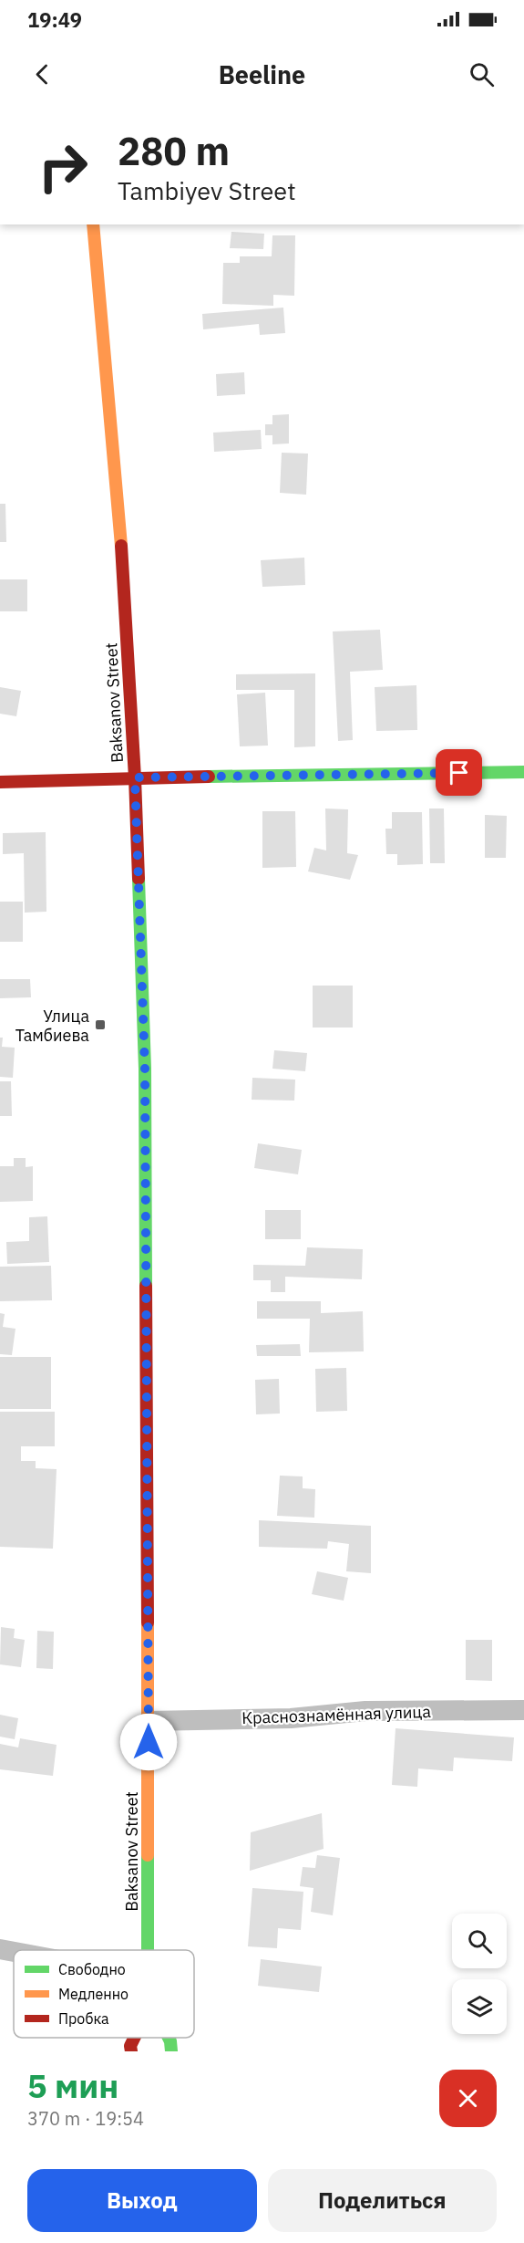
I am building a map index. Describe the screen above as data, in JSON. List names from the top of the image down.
{
  "streets": {
    "main road": ["Baksanov Street"],
    "street": ["Краснознамённая улица"]
  },
  "crossings": [
    ["Baksanov Street", "Краснознамённая улица"]
  ],
  "places": {
    "transit": ["Улица Тамбиева"]
  },
  "legend": ["Свободно", "Медленно", "Пробка"],
  "page": {
    "status": "19:49",
    "header": "Beeline",
    "turn": ["280 m", "Tambiyev Street"],
    "heading": ["5 мин", "370 m · 19:54"],
    "buttons": ["Выход", "Поделиться"]
  }
}
